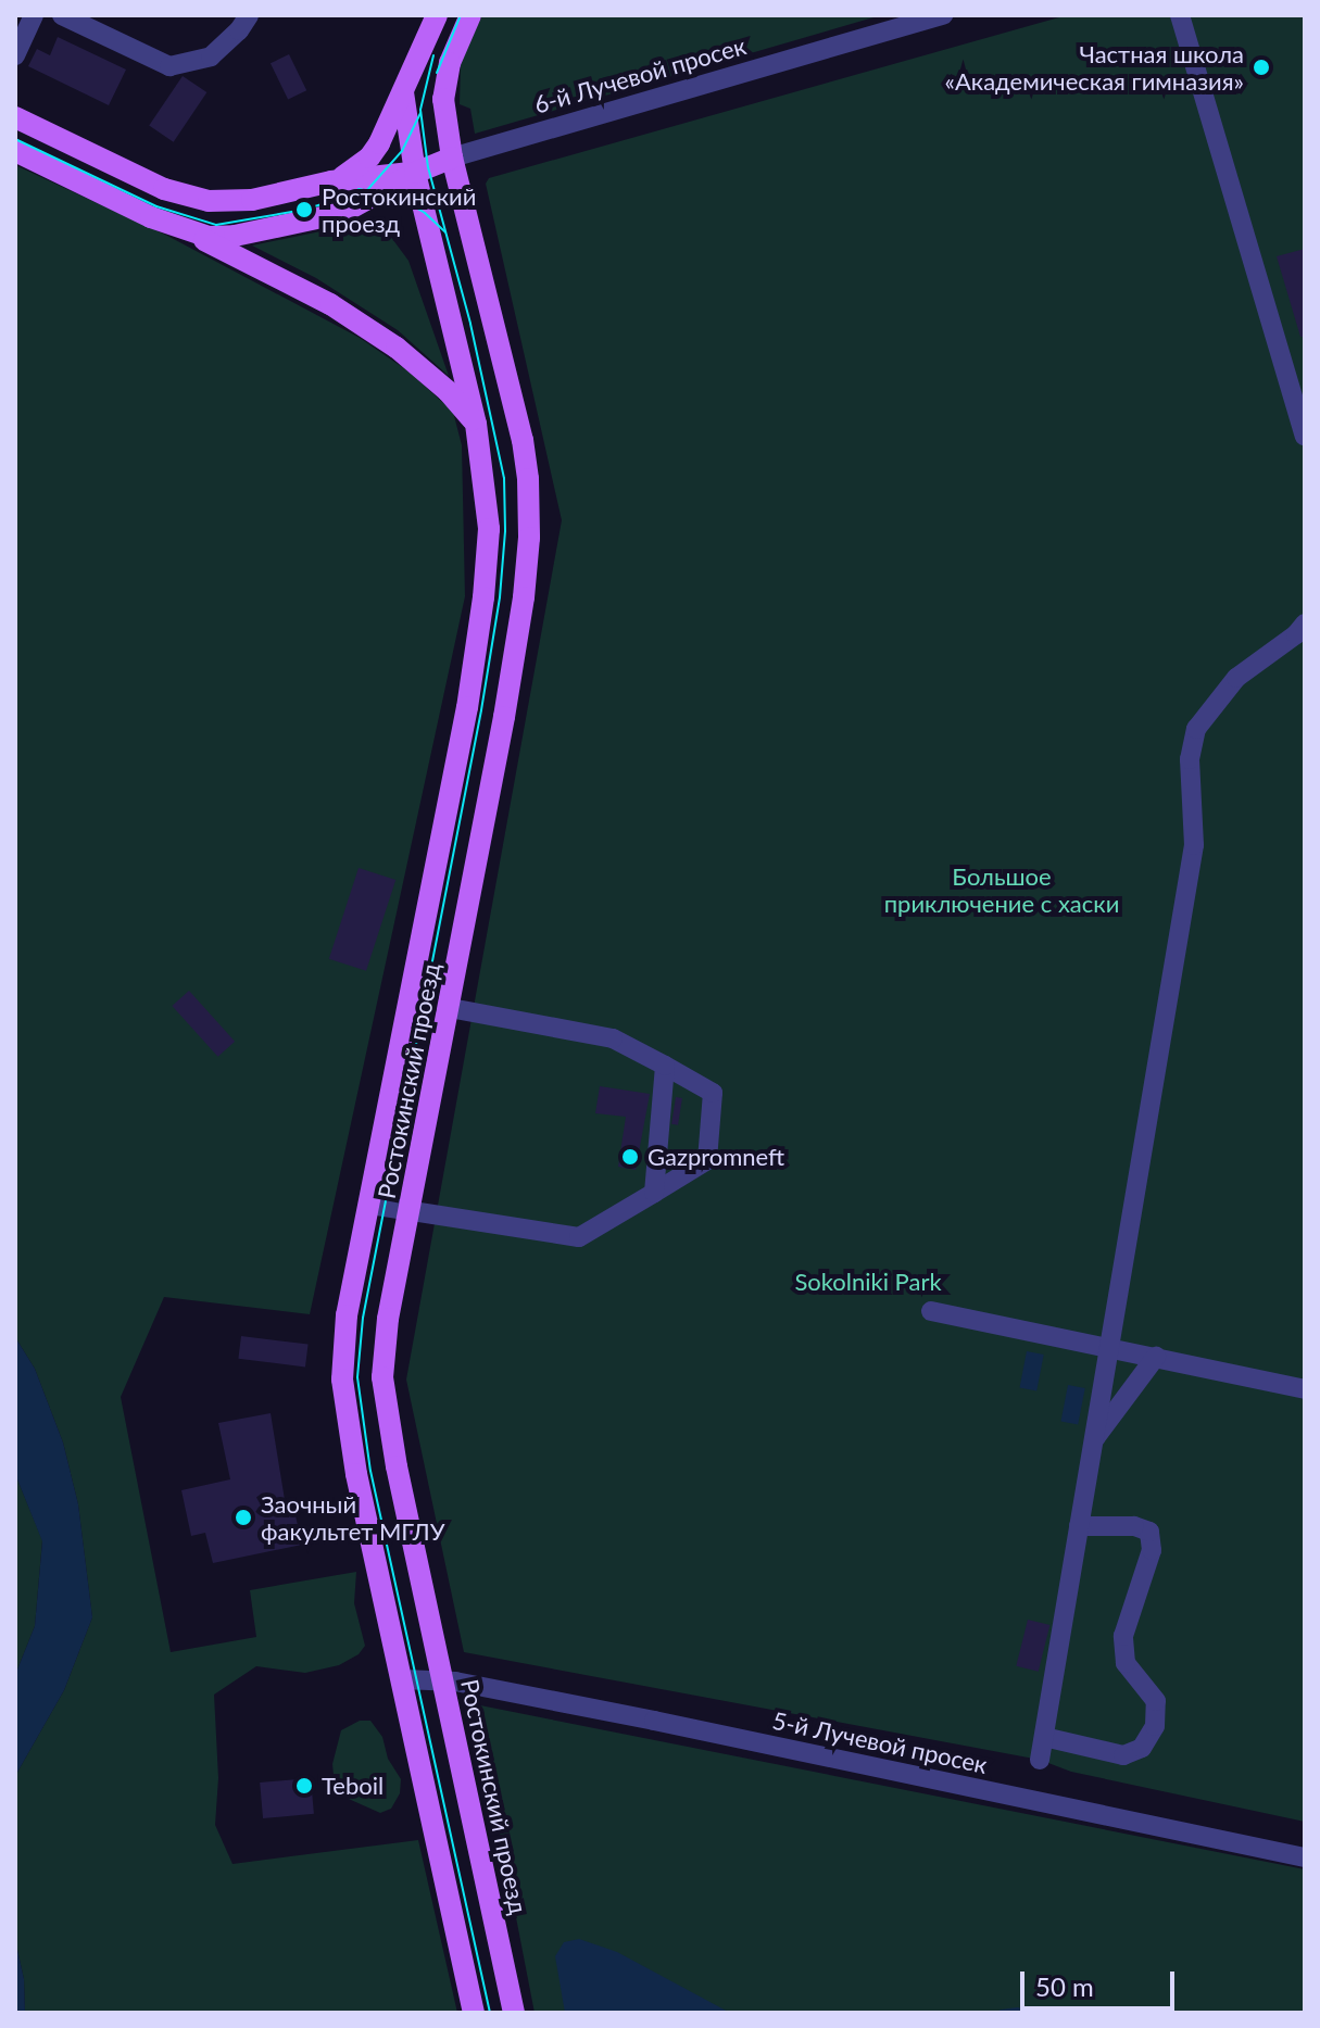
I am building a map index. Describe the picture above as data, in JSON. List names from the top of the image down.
{
  "streets": {
    "main road": ["Ростокинский проезд"],
    "street": ["6-й Лучевой просек", "5-й Лучевой просек"]
  },
  "crossings": [
    ["6-й Лучевой просек", "Ростокинский проезд"],
    ["Ростокинский проезд", "5-й Лучевой просек"]
  ],
  "parks": ["Большое приключение с хаски", "Sokolniki Park"],
  "places": [
    "Частная школа «Академическая гимназия»",
    "Ростокинский проезд",
    "Gazpromneft",
    "Заочный факультет МГЛУ",
    "Teboil"
  ],
  "scale_bar": "50 m"
}
